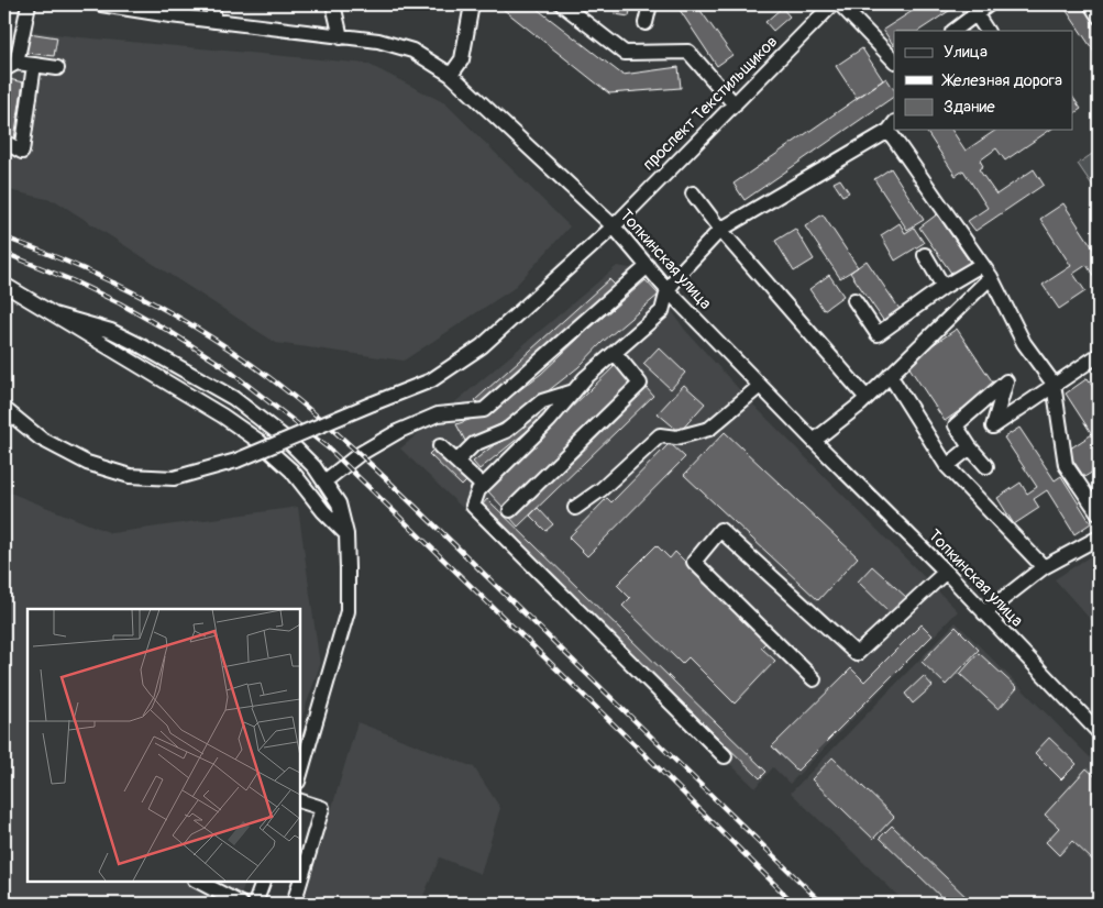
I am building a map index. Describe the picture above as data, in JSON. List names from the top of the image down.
{
  "streets": {
    "street": ["проспект Текстильщиков", "Топкинская улица"]
  },
  "crossings": [
    ["проспект Текстильщиков", "Топкинская улица"]
  ],
  "legend": ["Улица", "Железная дорога", "Здание"]
}
